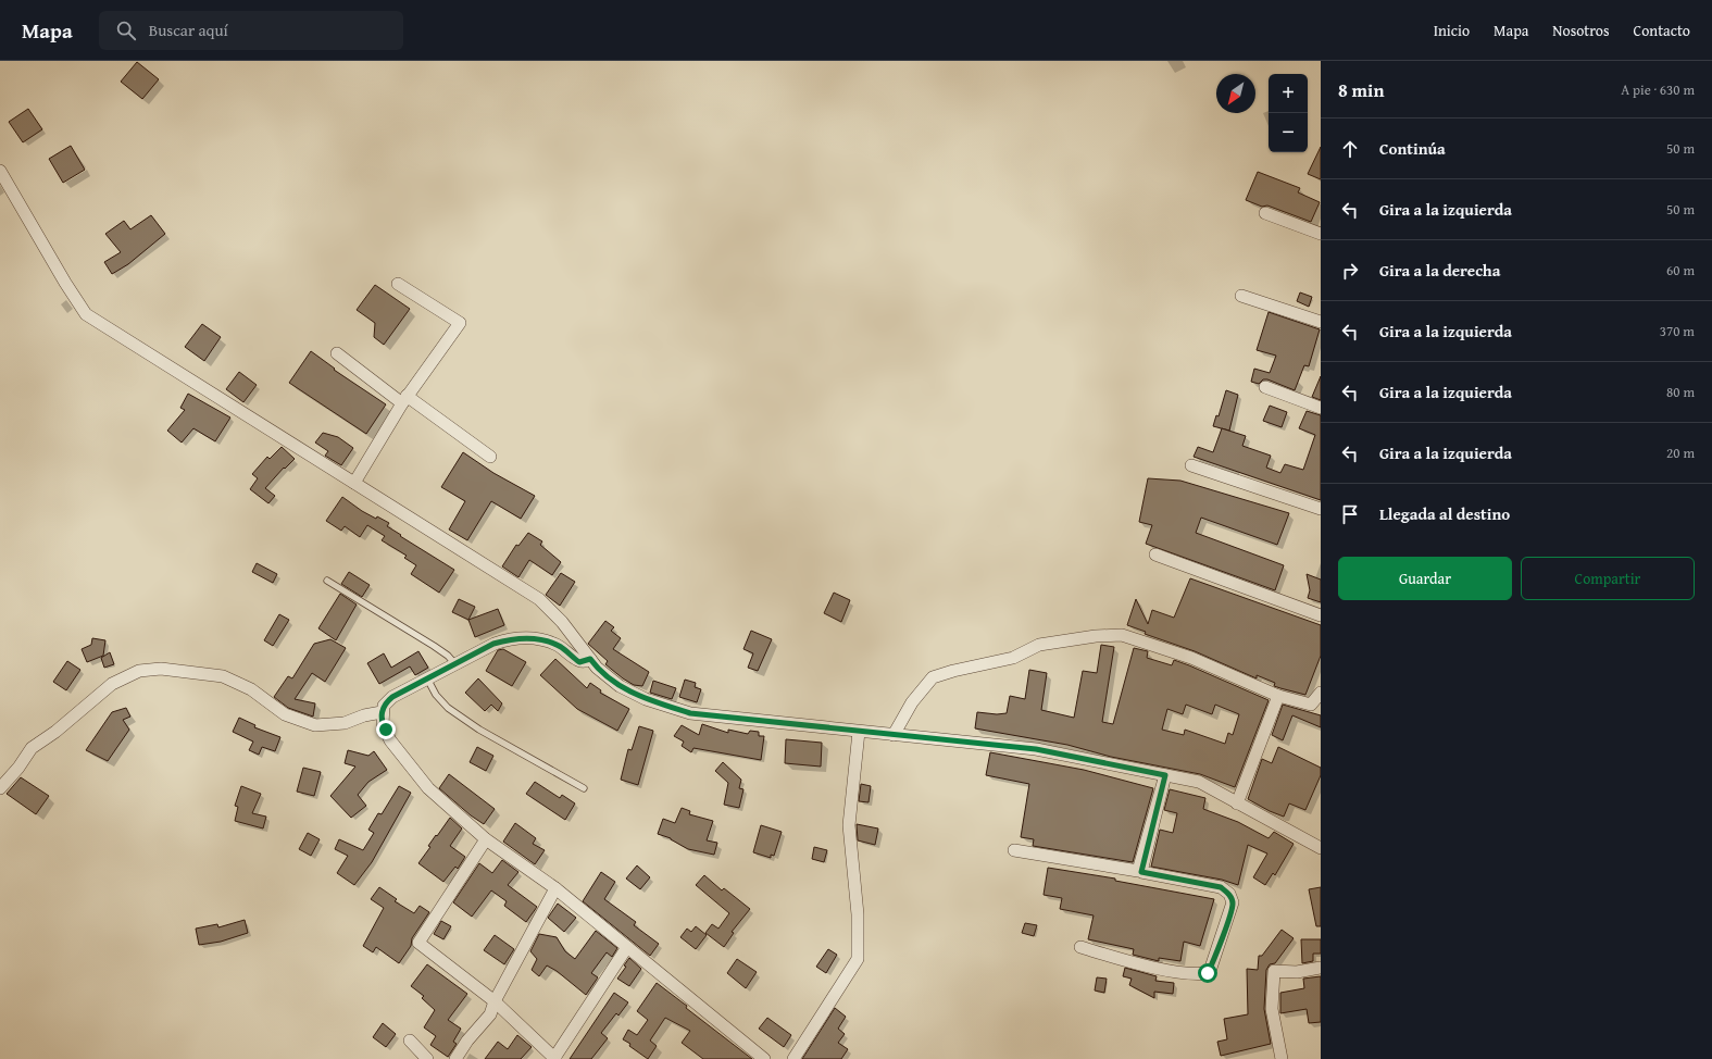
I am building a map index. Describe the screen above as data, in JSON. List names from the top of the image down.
{
  "north": "bottom left",
  "page": {
    "header": "Mapa",
    "search": "Buscar aquí",
    "nav": [
      "Inicio",
      "Mapa",
      "Nosotros",
      "Contacto"
    ],
    "heading": ["8 min", "A pie · 630 m"],
    "map_buttons": ["+", "−"],
    "list": [
      ["Continúa", "50 m"],
      ["Gira a la izquierda", "50 m"],
      ["Gira a la derecha", "60 m"],
      ["Gira a la izquierda", "370 m"],
      ["Gira a la izquierda", "80 m"],
      ["Gira a la izquierda", "20 m"],
      "Llegada al destino"
    ],
    "buttons": ["Guardar", "Compartir"]
  }
}
